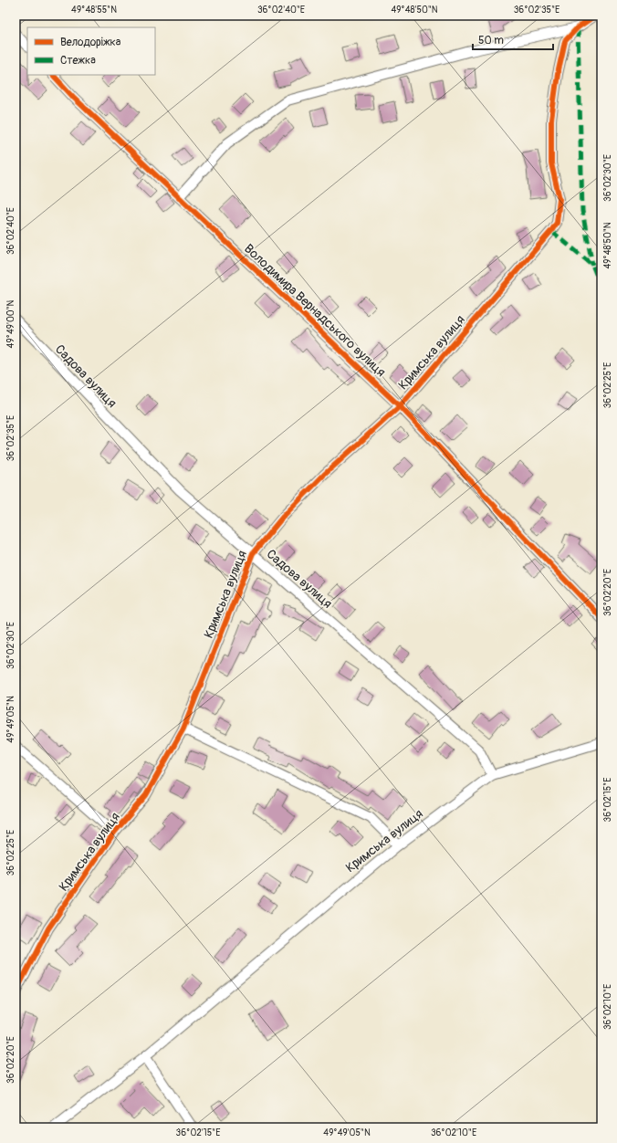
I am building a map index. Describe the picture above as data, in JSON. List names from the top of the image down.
{
  "streets": {
    "street": ["Володимира Вернадського вулиця", "Кримська вулиця", "Садова вулиця"]
  },
  "crossings": [
    ["Володимира Вернадського вулиця", "Кримська вулиця"],
    ["Кримська вулиця", "Садова вулиця"]
  ],
  "legend": ["Велодоріжка", "Стежка"],
  "scale_bar": "50 m",
  "coordinates": [
    "49°48'55\"N",
    "36°02'40\"E",
    "49°48'50\"N",
    "36°02'35\"E",
    "36°02'30\"E",
    "49°49'00\"N",
    "36°02'25\"E",
    "36°02'20\"E",
    "49°49'05\"N",
    "36°02'15\"E",
    "36°02'10\"E"
  ]
}
